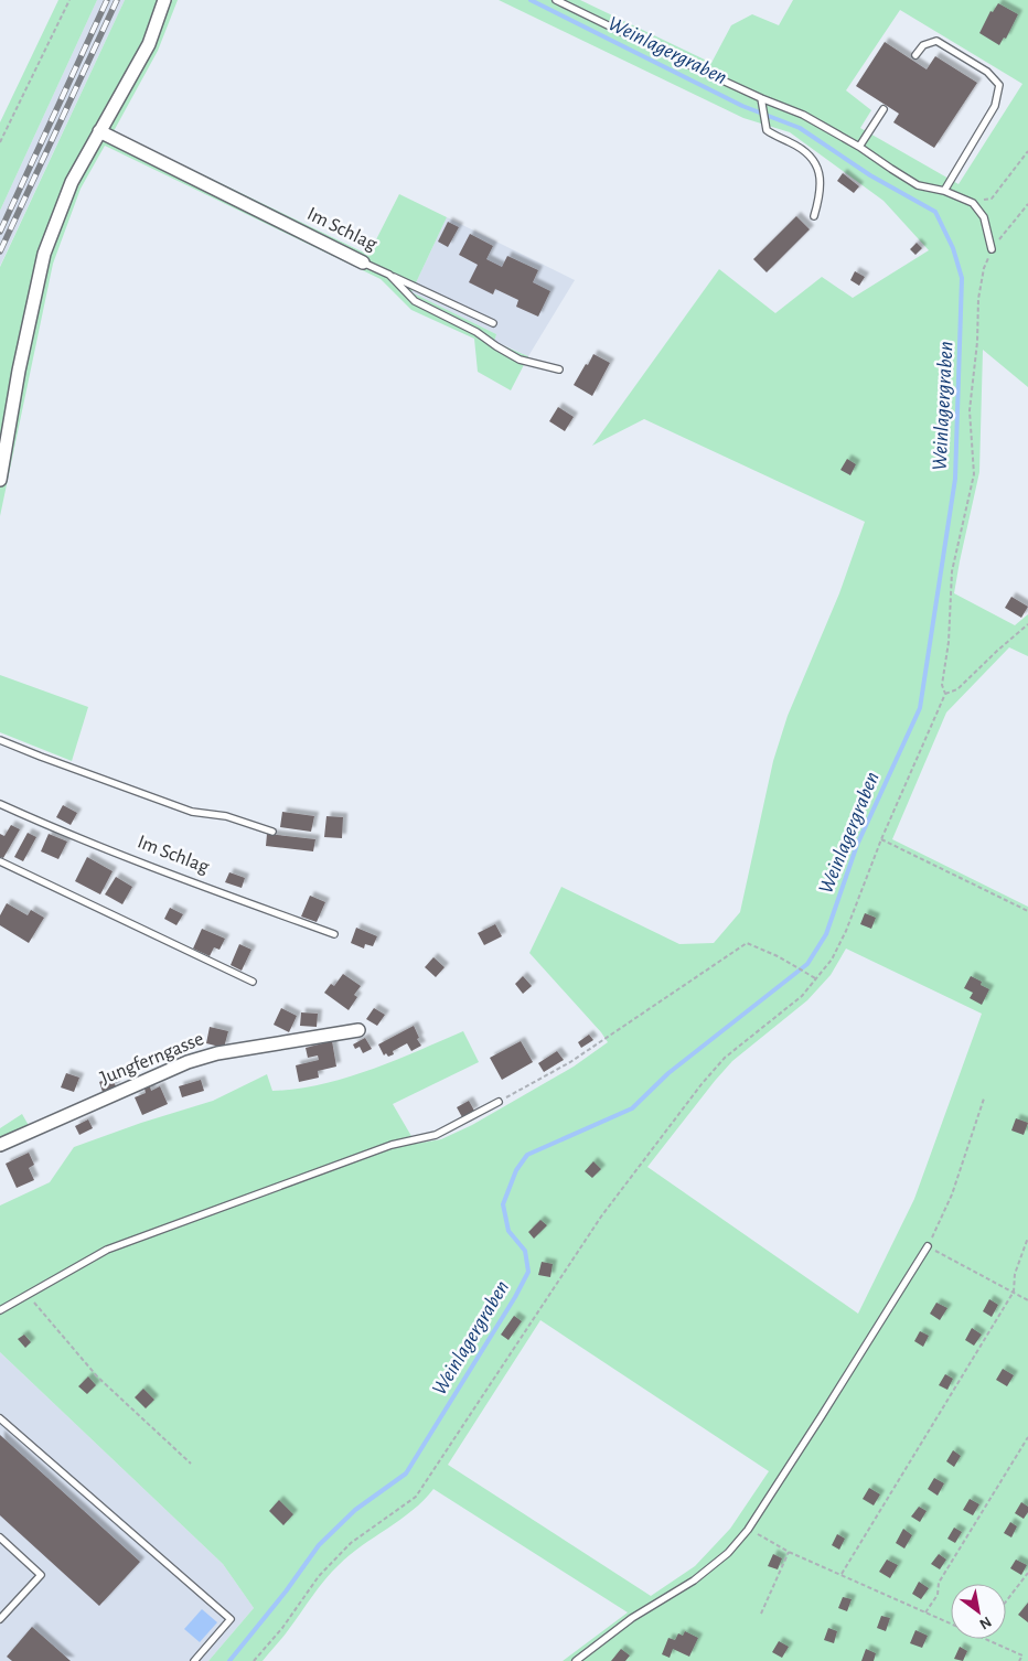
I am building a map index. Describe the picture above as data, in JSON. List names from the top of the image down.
{
  "streets": {
    "street": ["Im Schlag", "Jungferngasse"]
  },
  "water": ["Weinlagergraben"],
  "north": "bottom right"
}
